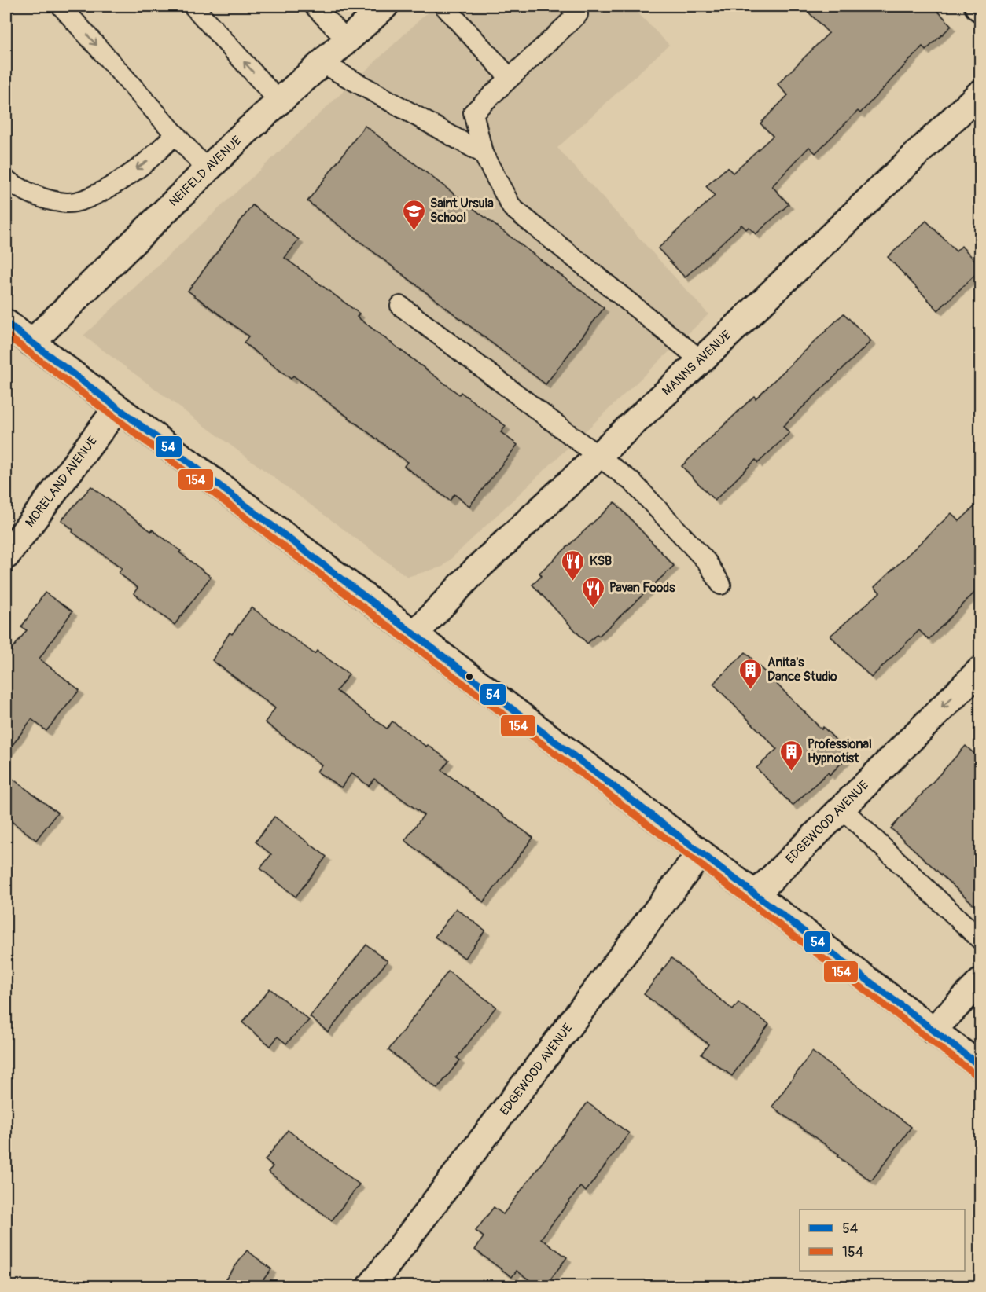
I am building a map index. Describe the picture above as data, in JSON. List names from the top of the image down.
{
  "streets": {
    "street": [
      "NEIFELD AVENUE",
      "MANNS AVENUE",
      "MORELAND AVENUE",
      "EDGEWOOD AVENUE"
    ]
  },
  "places": {
    "school or university": ["Saint Ursula School"],
    "restaurant": ["KSB", "Pavan Foods"],
    "building": ["Anita's Dance Studio", "Professional Hypnotist"]
  },
  "lines": ["transit line 54", "transit line 154"],
  "legend": ["54", "154"]
}
